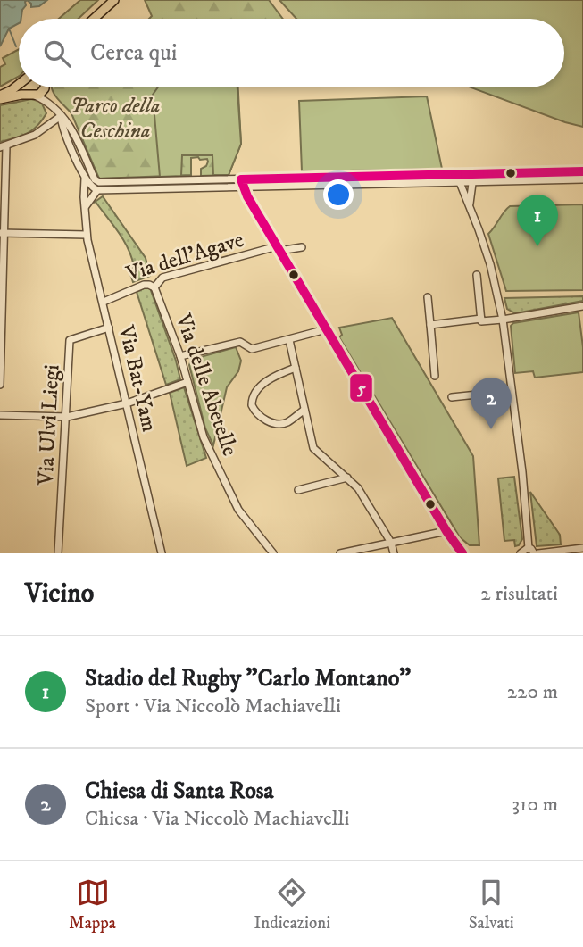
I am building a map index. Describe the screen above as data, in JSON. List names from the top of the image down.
{
  "streets": {
    "street": [
      "Via dell'Agave",
      "Via Bat-Yam",
      "Via delle Abetelle",
      "Via Ulvi Liegi"
    ]
  },
  "crossings": [
    ["Via dell'Agave", "Via Bat-Yam"],
    ["Via dell'Agave", "Via delle Abetelle"],
    ["Via Bat-Yam", "Via Ulvi Liegi"]
  ],
  "parks": ["Parco della Ceschina"],
  "lines": ["transit line 5"],
  "page": {
    "search": "Cerca qui",
    "pins": ["1", "2"],
    "heading": ["Vicino", "2 risultati"],
    "list": [
      {
        "mark": "1",
        "name": "Stadio del Rugby \"Carlo Montano\"",
        "note": "Sport · Via Niccolò Machiavelli",
        "value": "220 m"
      },
      {
        "mark": "2",
        "name": "Chiesa di Santa Rosa",
        "note": "Chiesa · Via Niccolò Machiavelli",
        "value": "310 m"
      }
    ],
    "nav": ["Mappa", "Indicazioni", "Salvati"]
  }
}
